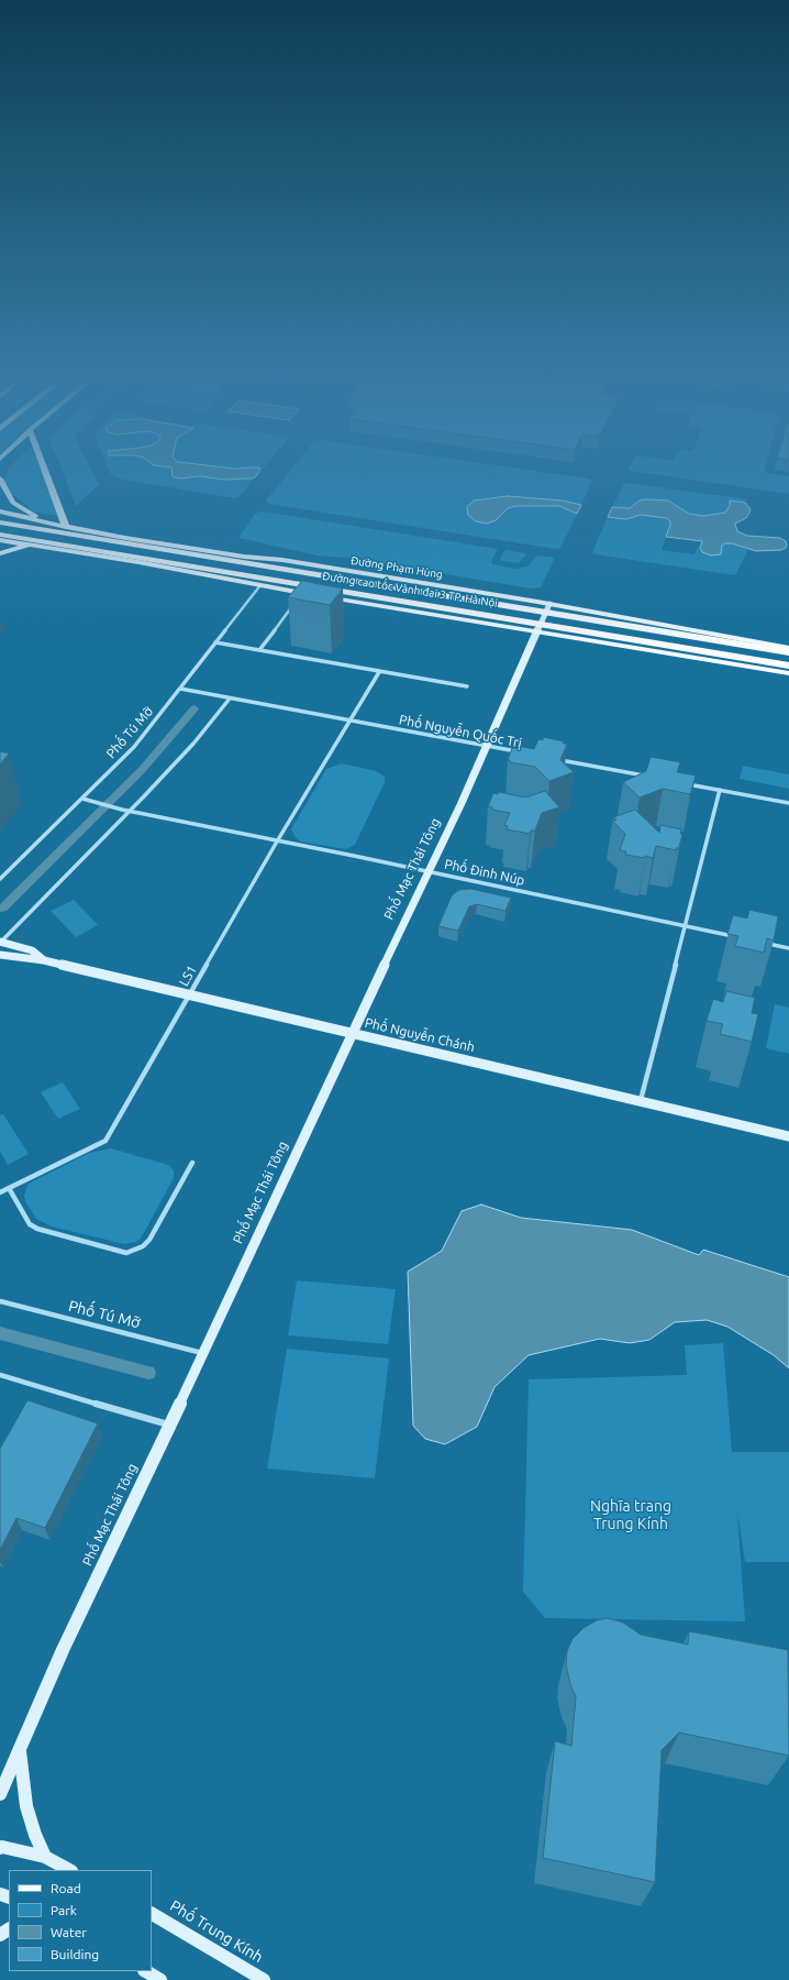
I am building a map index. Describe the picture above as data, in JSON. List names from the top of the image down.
{
  "streets": {
    "highway": ["Đường cao tốc Vành đai 3 TP. Hà Nội"],
    "main road": ["Đường Phạm Hùng"],
    "street": [
      "Phố Nguyễn Quốc Trị",
      "Phố Tú Mỡ",
      "Phố Mạc Thái Tông",
      "Phố Đinh Núp",
      "LS1",
      "Phố Nguyễn Chánh",
      "Phố Trung Kính"
    ]
  },
  "crossings": [
    ["Đường Phạm Hùng", "Phố Mạc Thái Tông"],
    ["Phố Nguyễn Quốc Trị", "Phố Tú Mỡ"],
    ["Phố Nguyễn Quốc Trị", "Phố Mạc Thái Tông"],
    ["Phố Nguyễn Quốc Trị", "LS1"],
    ["Phố Tú Mỡ", "Phố Mạc Thái Tông"],
    ["Phố Tú Mỡ", "Phố Đinh Núp"],
    ["Phố Mạc Thái Tông", "Phố Đinh Núp"],
    ["Phố Mạc Thái Tông", "Phố Nguyễn Chánh"],
    ["Phố Đinh Núp", "LS1"],
    ["LS1", "Phố Nguyễn Chánh"]
  ],
  "parks": ["Nghĩa trang Trung Kính"],
  "legend": [
    "Road",
    "Park",
    "Water",
    "Building"
  ]
}
